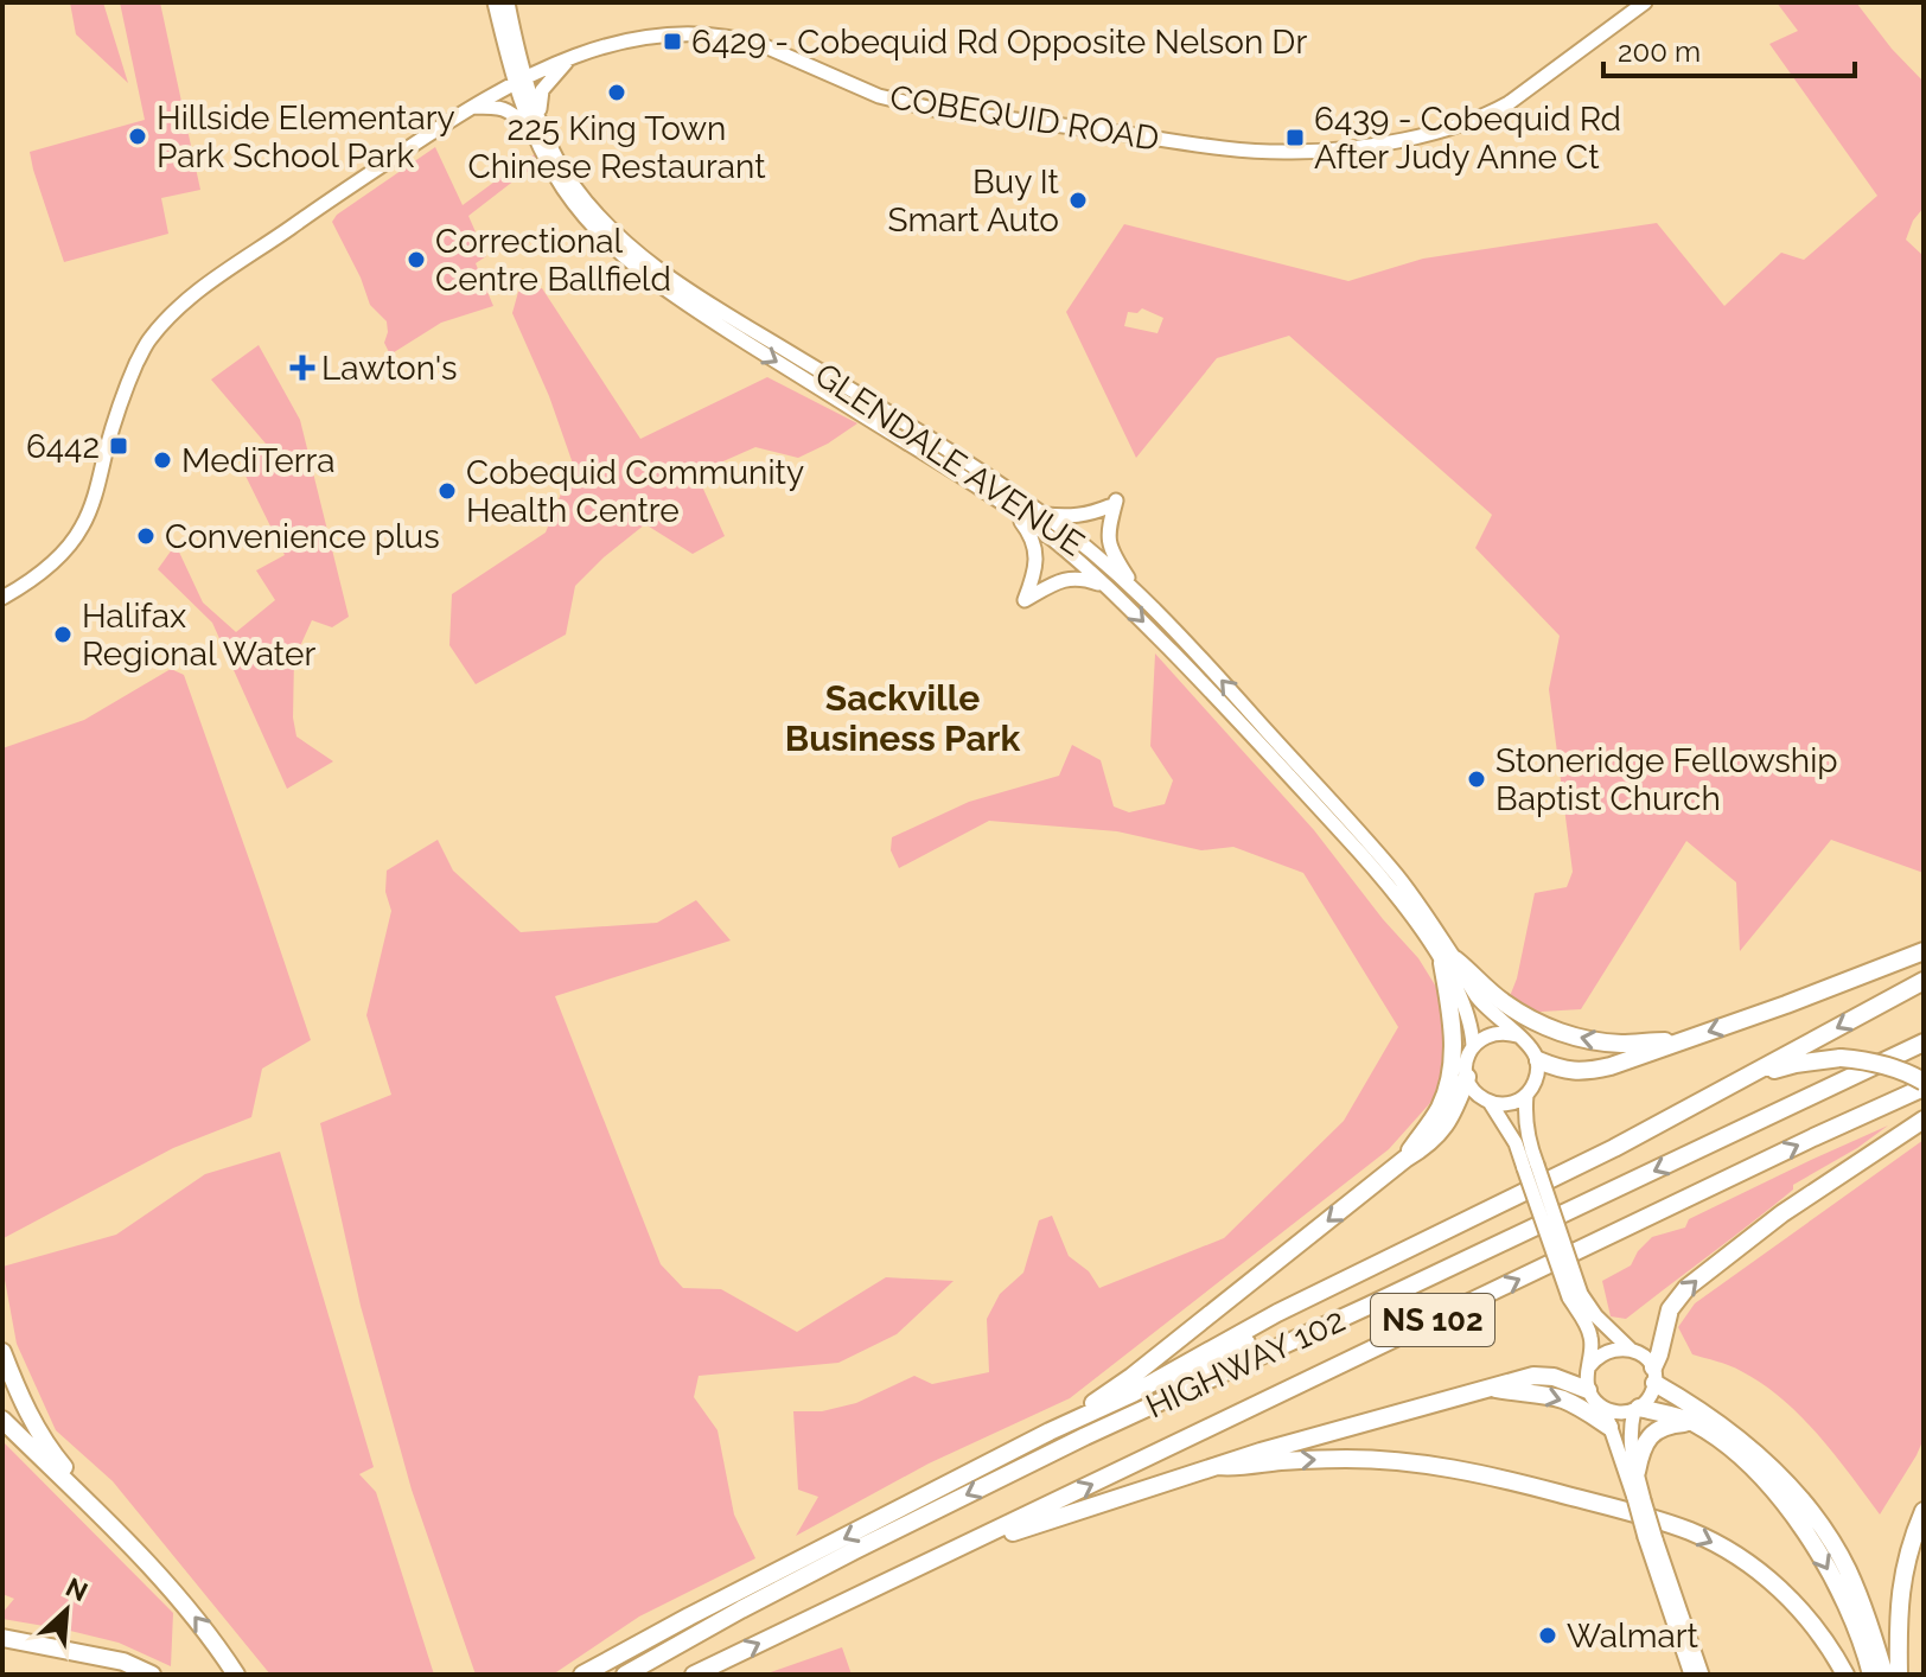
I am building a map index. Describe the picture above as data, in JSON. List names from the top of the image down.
{
  "streets": {
    "highway": ["NS 102", "HIGHWAY 102"],
    "main road": ["COBEQUID ROAD", "GLENDALE AVENUE"]
  },
  "crossings": [
    ["COBEQUID ROAD", "GLENDALE AVENUE"]
  ],
  "districts": ["Sackville Business Park"],
  "places": {
    "transit": ["6429 - Cobequid Rd Opposite Nelson Dr", "6439 - Cobequid Rd After Judy Anne Ct", "6442"],
    "other": [
      "225 King Town Chinese Restaurant",
      "Hillside Elementary Park School Park",
      "Buy It Smart Auto",
      "Correctional Centre Ballfield",
      "MediTerra",
      "Cobequid Community Health Centre",
      "Convenience plus",
      "Halifax Regional Water",
      "Stoneridge Fellowship Baptist Church",
      "Walmart"
    ],
    "health": ["Lawton's"]
  },
  "scale_bar": "200 m",
  "north": "top right"
}
